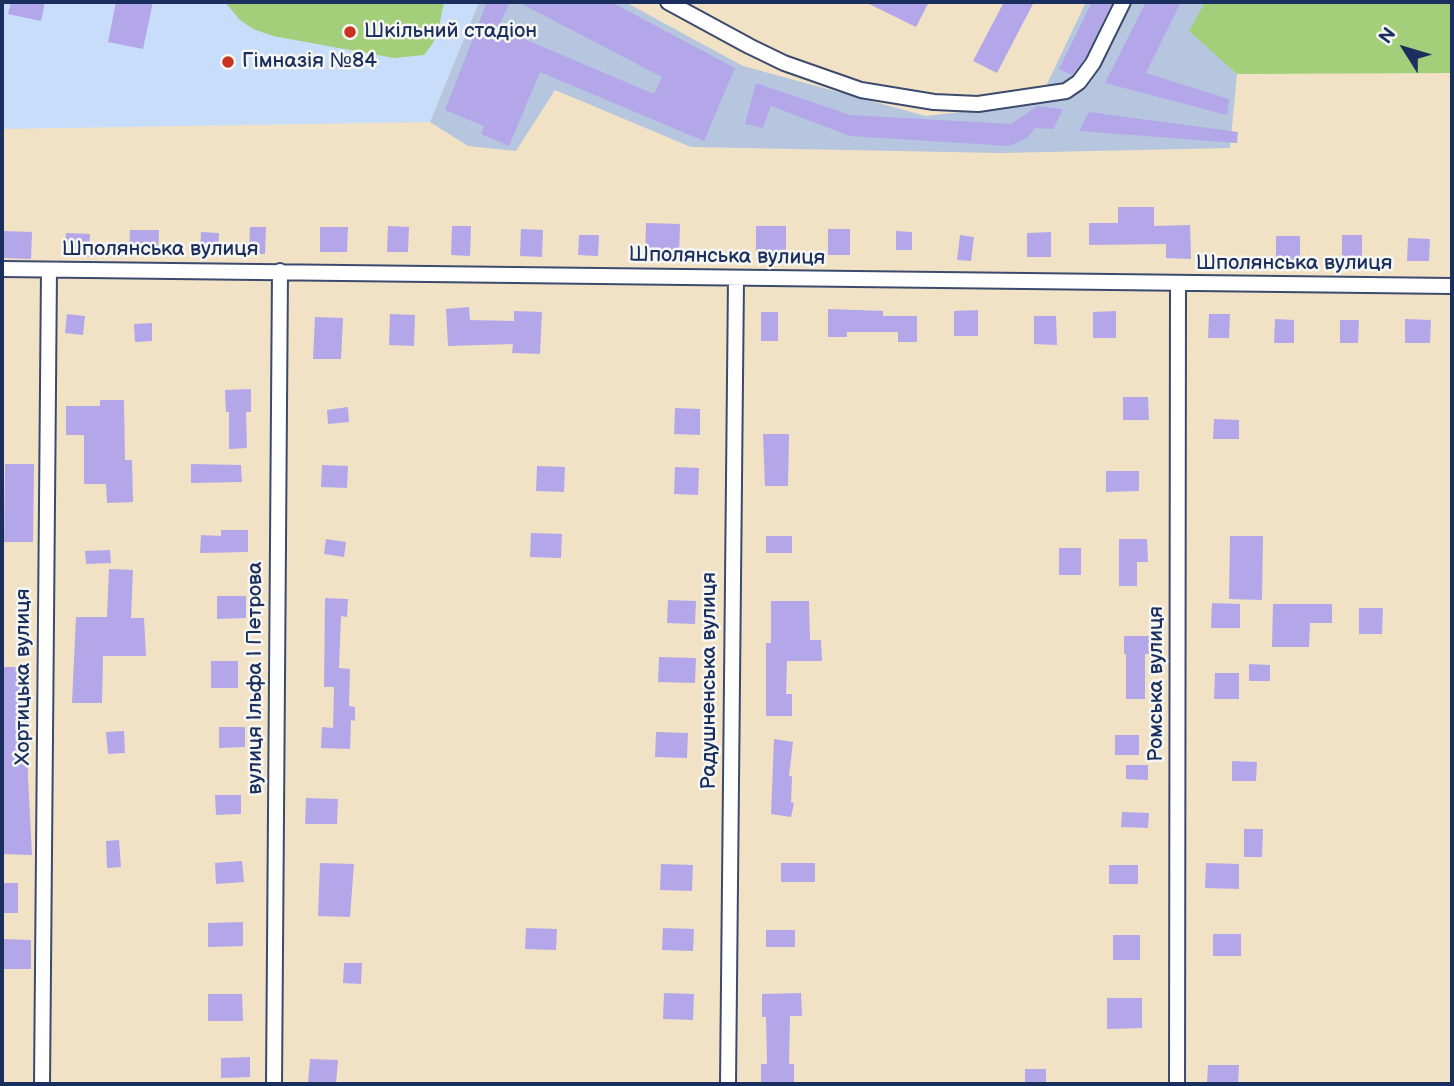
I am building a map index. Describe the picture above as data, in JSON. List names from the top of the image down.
{
  "streets": {
    "street": [
      "Шполянська вулиця",
      "Хортицька вулиця",
      "вулиця Ільфа І Петрова",
      "Радушненська вулиця",
      "Ромська вулиця"
    ]
  },
  "crossings": [
    ["Шполянська вулиця", "Хортицька вулиця"],
    ["Шполянська вулиця", "вулиця Ільфа І Петрова"],
    ["Шполянська вулиця", "Радушненська вулиця"],
    ["Шполянська вулиця", "Ромська вулиця"]
  ],
  "places": ["Шкільний стадіон", "Гімназія №84"],
  "north": "top left"
}
